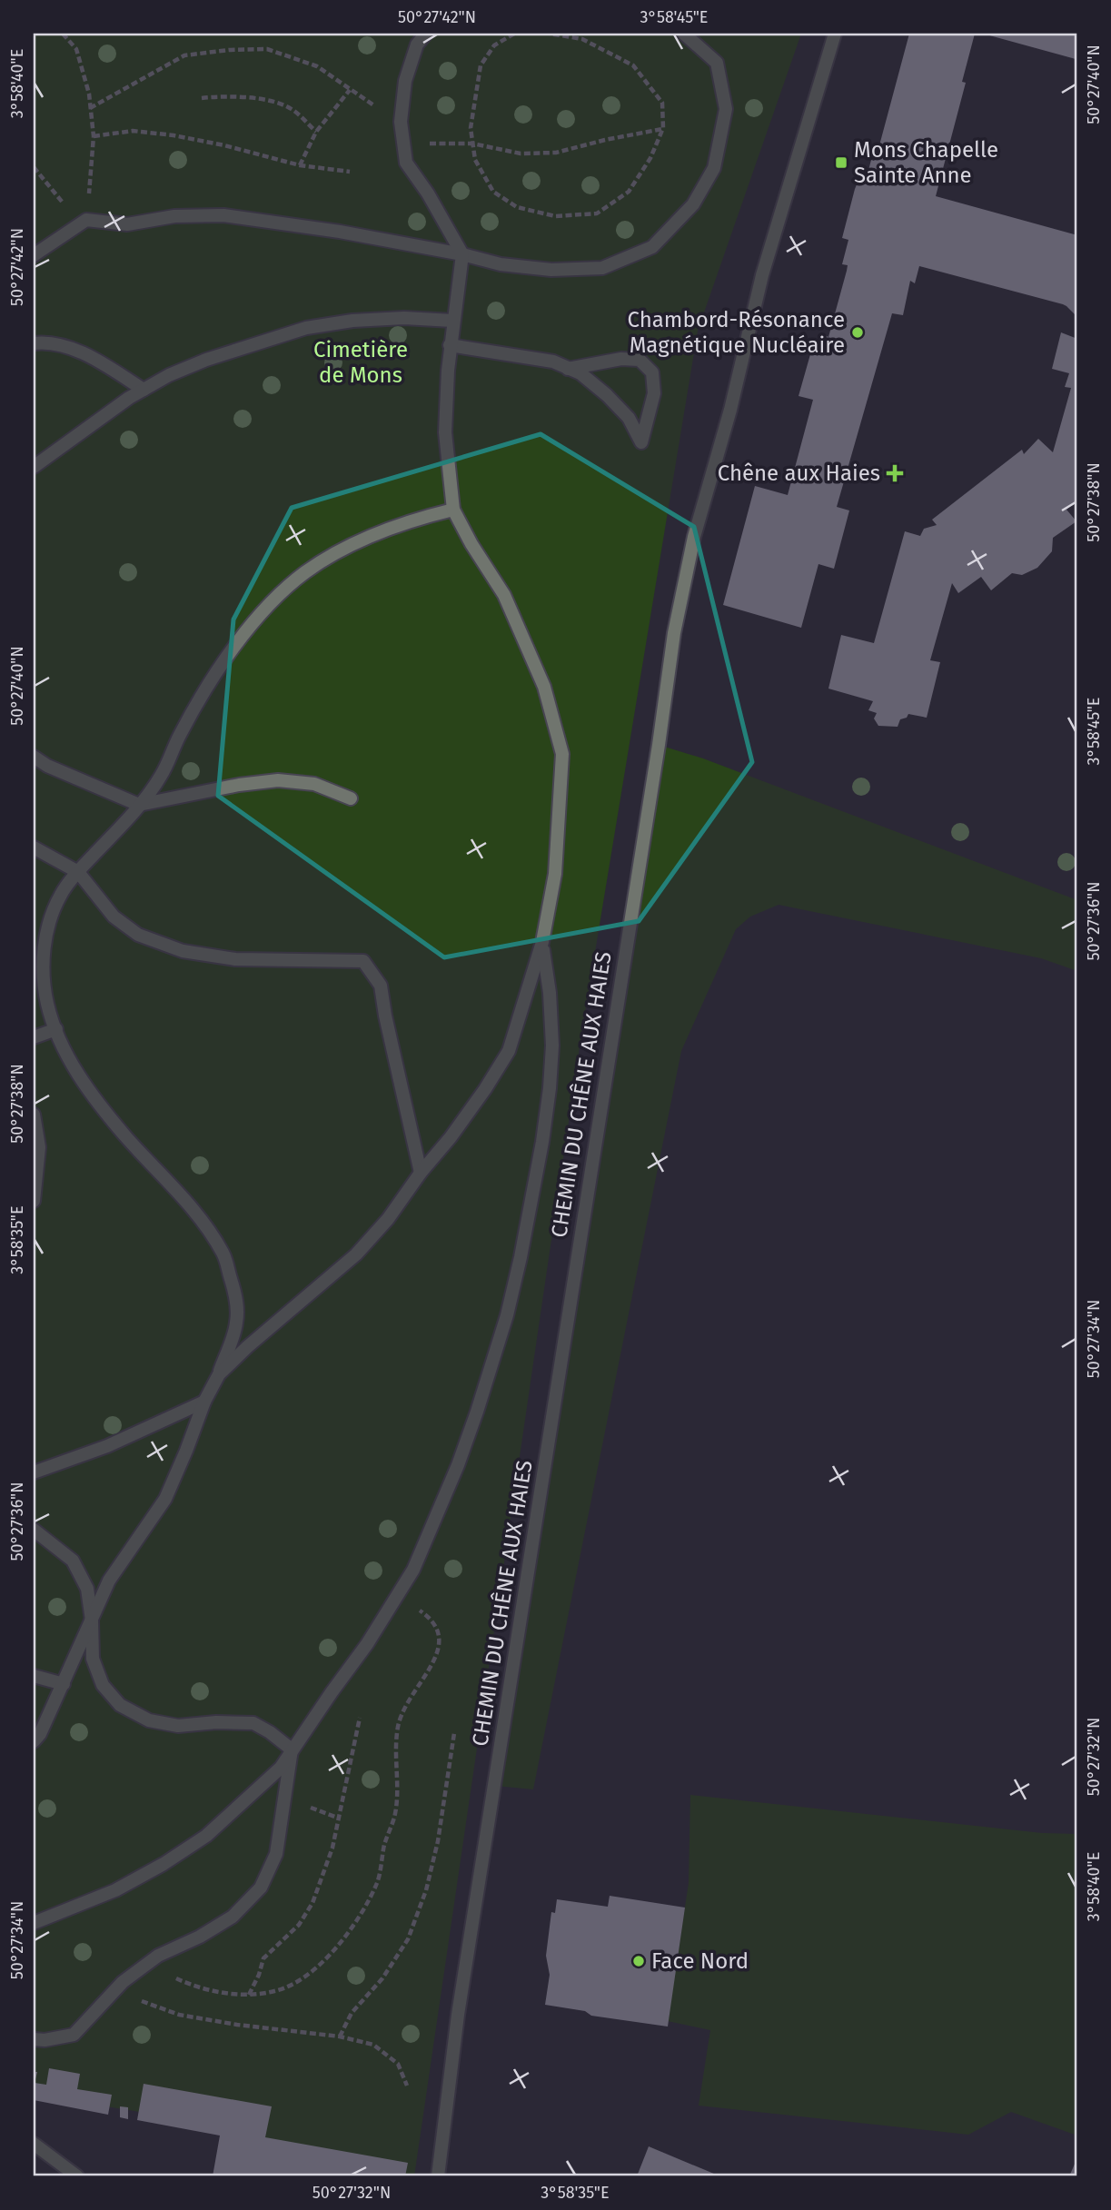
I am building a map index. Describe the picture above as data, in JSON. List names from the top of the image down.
{
  "streets": {
    "street": ["CHEMIN DU CHÊNE AUX HAIES"]
  },
  "parks": ["Cimetière de Mons"],
  "places": {
    "transit": ["Mons Chapelle Sainte Anne"],
    "other": ["Chambord-Résonance Magnétique Nucléaire", "Face Nord"],
    "health": ["Chêne aux Haies"]
  },
  "coordinates": [
    "50°27'42\"N",
    "3°58'45\"E",
    "3°58'40\"E",
    "50°27'40\"N",
    "50°27'38\"N",
    "50°27'36\"N",
    "3°58'35\"E",
    "50°27'34\"N",
    "50°27'32\"N"
  ]
}
